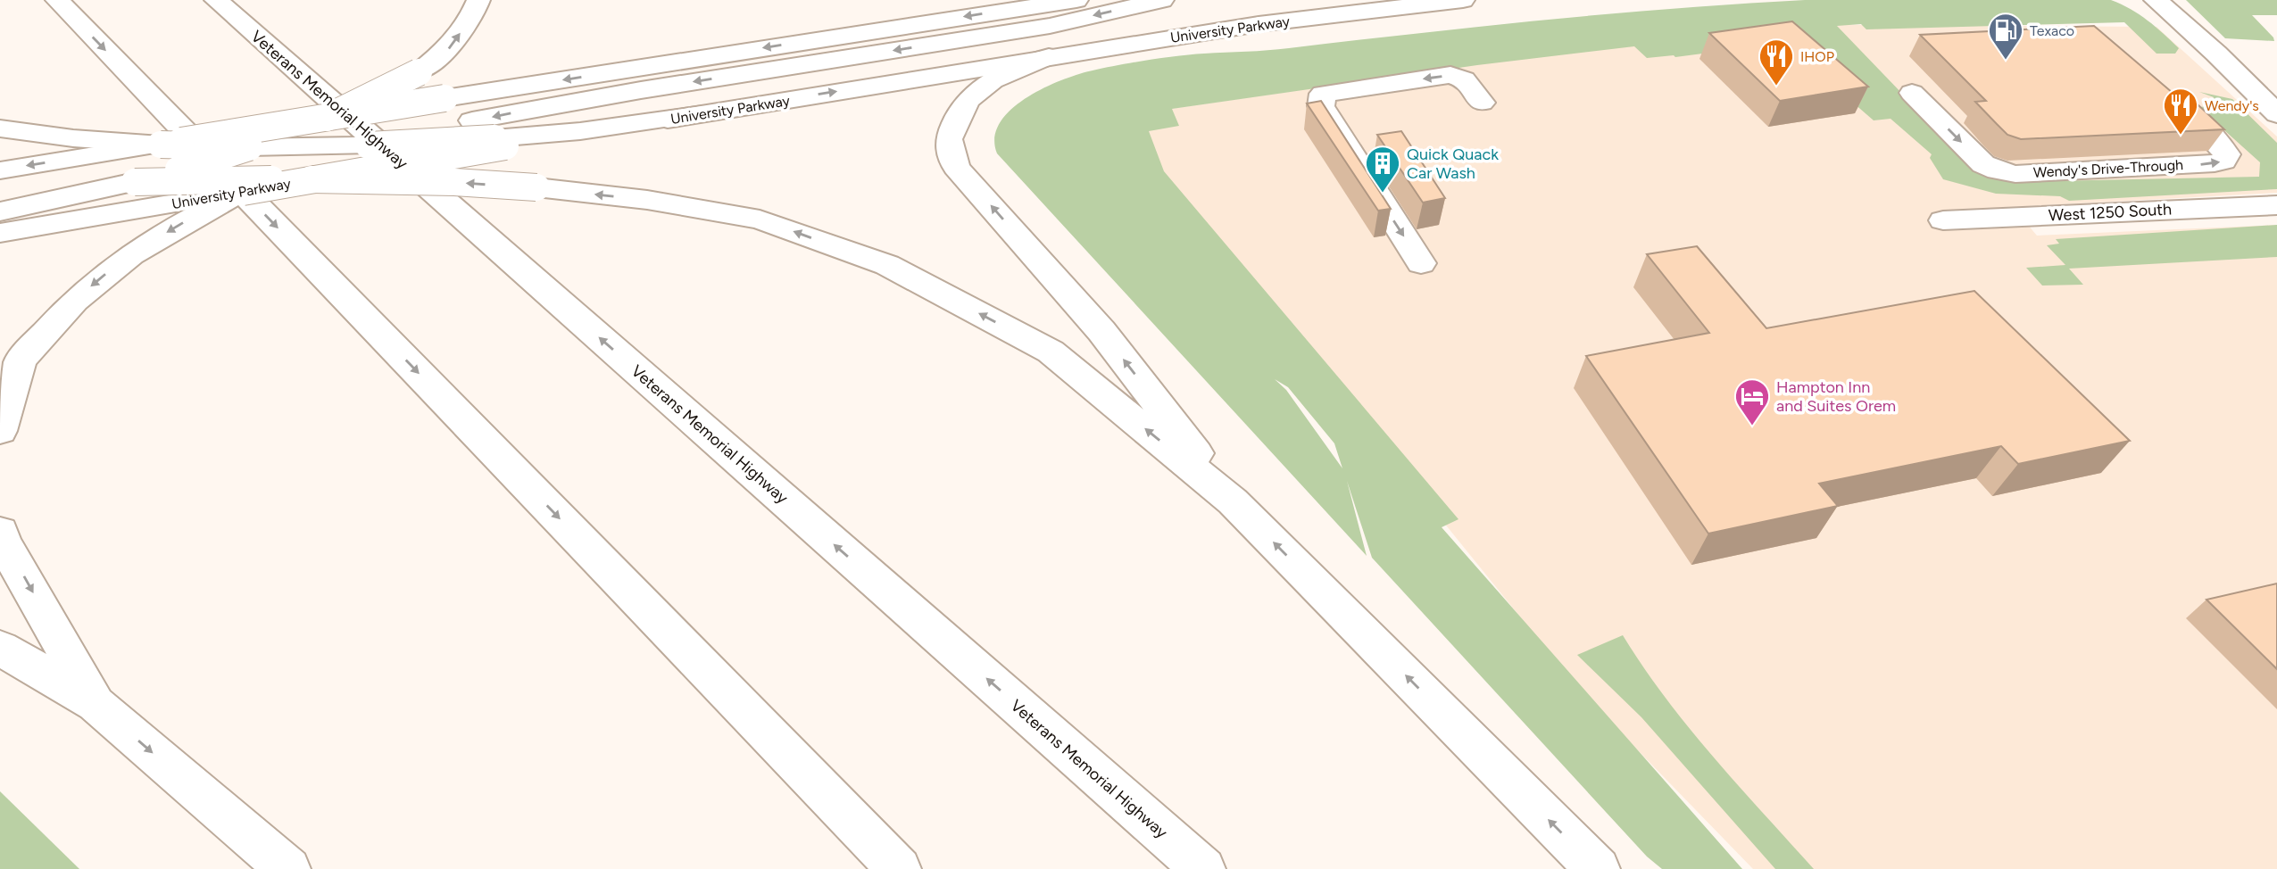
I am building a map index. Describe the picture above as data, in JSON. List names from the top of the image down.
{
  "streets": {
    "main road": [
      "University Parkway",
      "Veterans Memorial Highway",
      "Wendy's Drive-Through",
      "West 1250 South"
    ]
  },
  "places": {
    "fuel station": ["Texaco"],
    "restaurant": ["IHOP", "Wendy's"],
    "building": ["Quick Quack Car Wash"],
    "hotel": ["Hampton Inn and Suites Orem"]
  }
}
